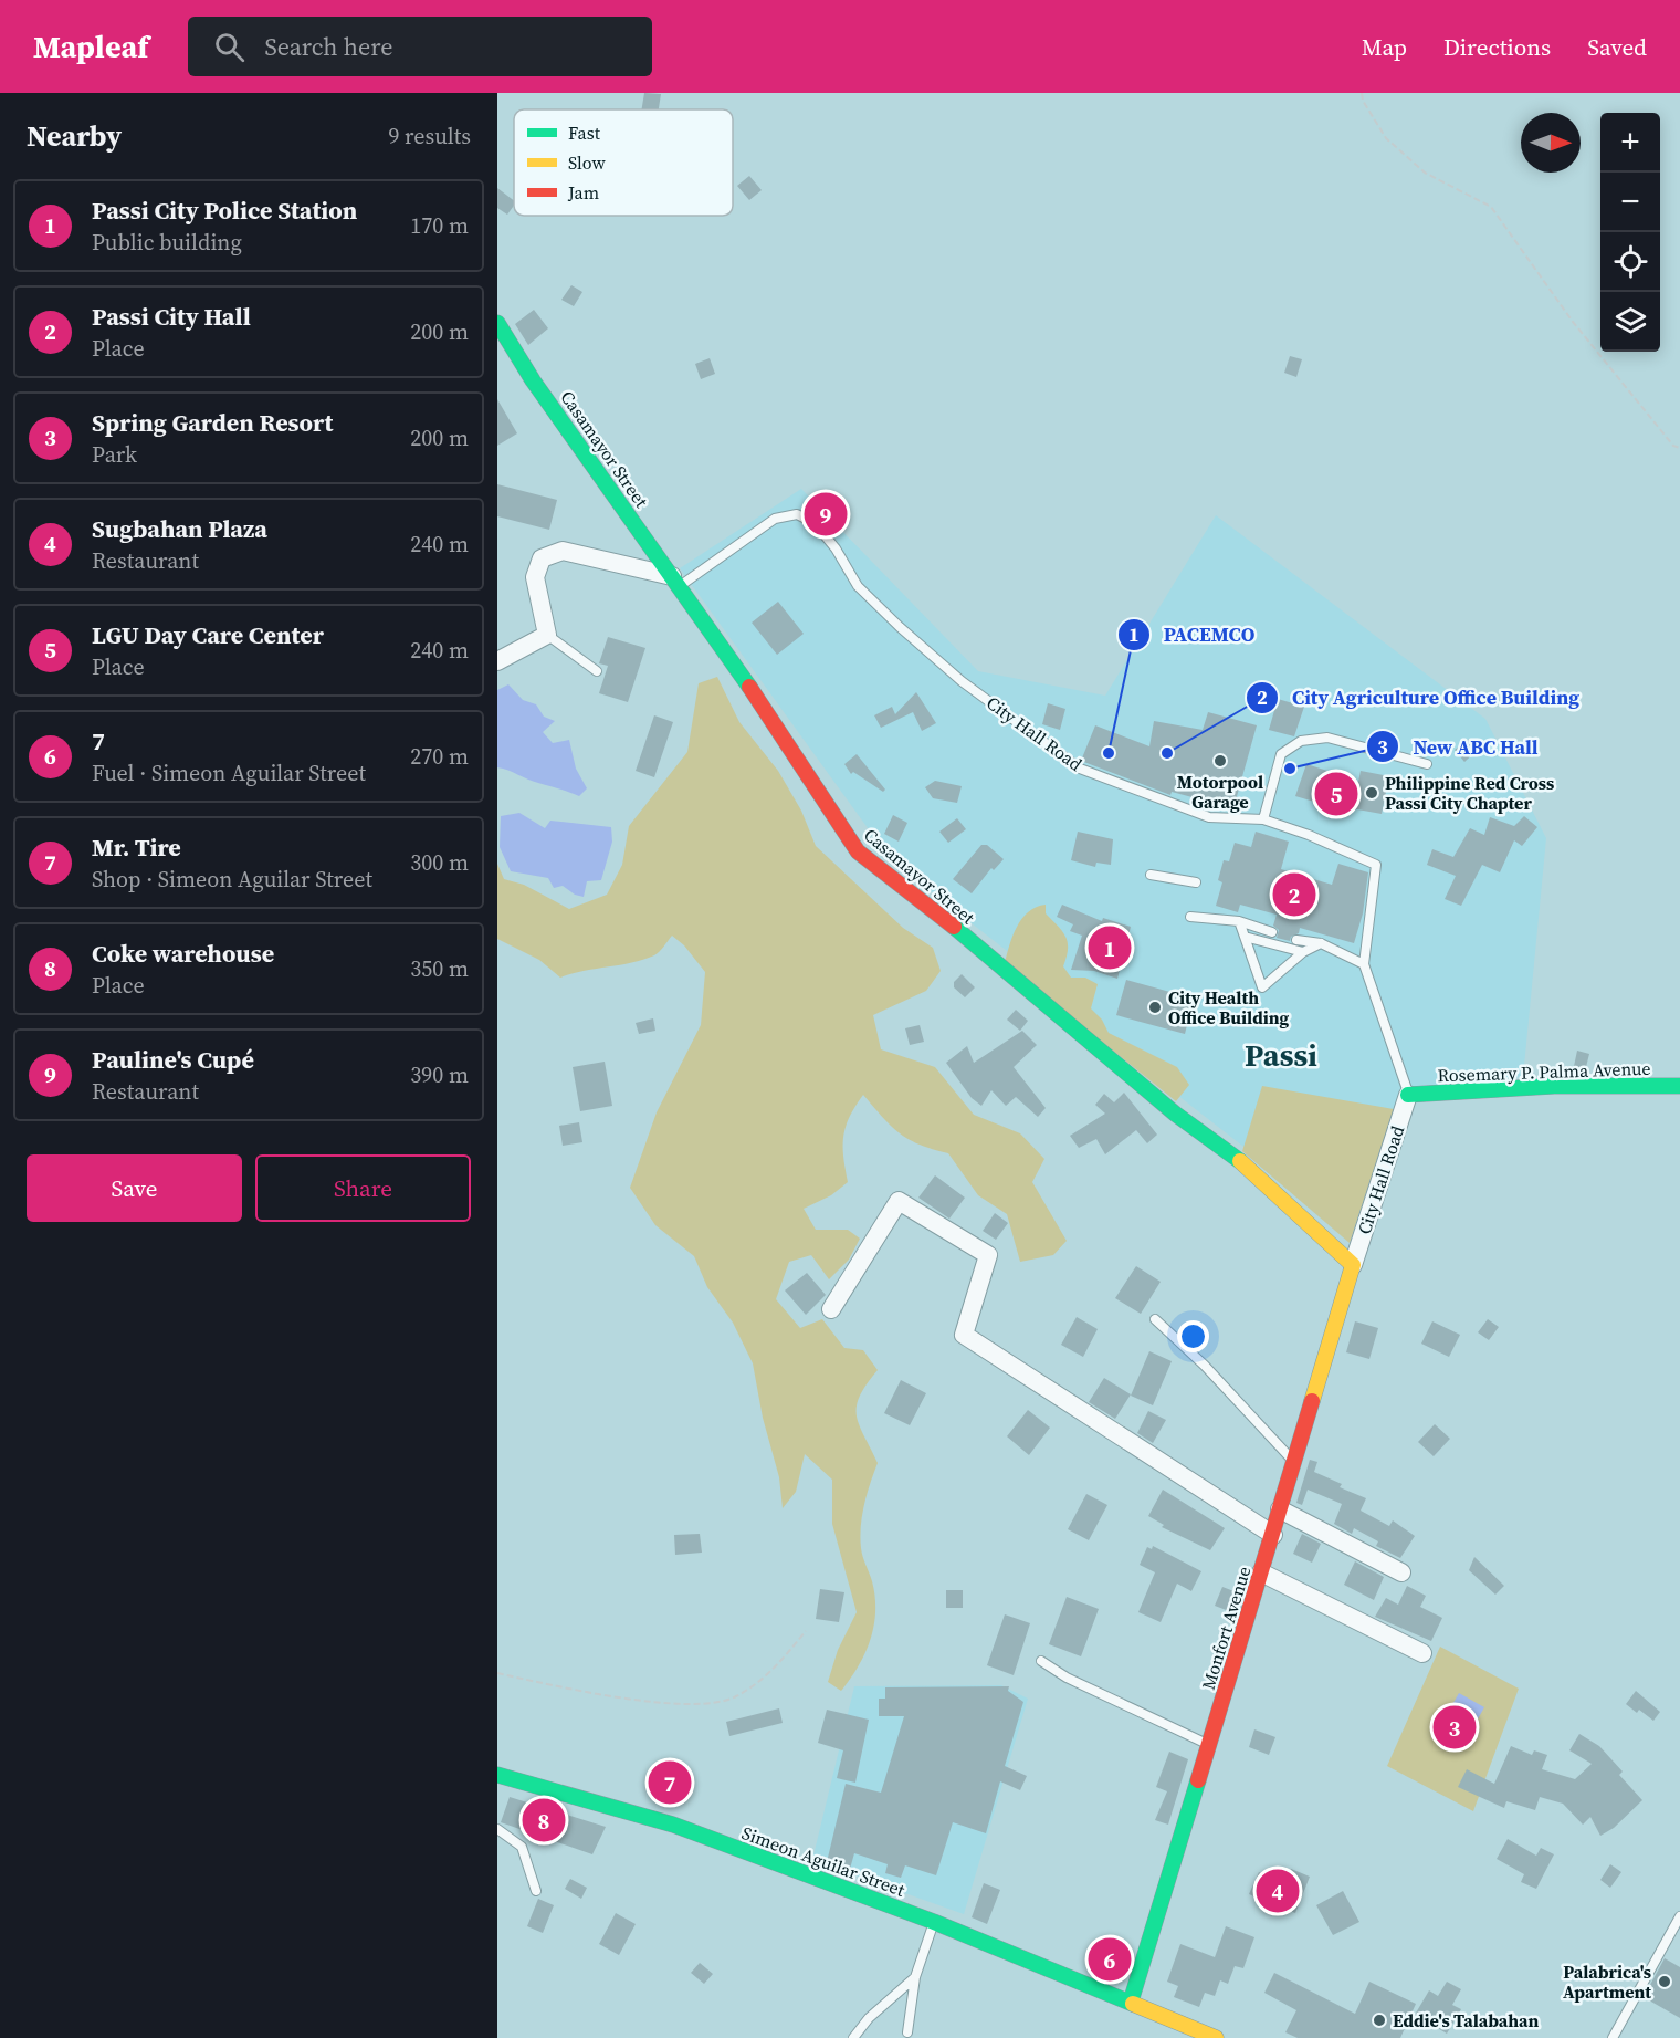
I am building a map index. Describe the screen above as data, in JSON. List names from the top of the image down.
{
  "streets": {
    "main road": [
      "Casamayor Street",
      "Rosemary P. Palma Avenue",
      "Monfort Avenue",
      "Simeon Aguilar Street"
    ],
    "street": ["City Hall Road"]
  },
  "crossings": [
    ["Casamayor Street", "City Hall Road"],
    ["Casamayor Street", "Monfort Avenue"],
    ["City Hall Road", "Rosemary P. Palma Avenue"],
    ["City Hall Road", "Monfort Avenue"],
    ["Monfort Avenue", "Simeon Aguilar Street"]
  ],
  "districts": ["Passi"],
  "places": [
    "PACEMCO",
    "City Agriculture Office Building",
    "Motorpool Garage",
    "New ABC Hall",
    "Philippine Red Cross Passi City Chapter",
    "City Health Office Building",
    "Palabrica's Apartment",
    "Eddie's Talabahan"
  ],
  "legend": ["Fast", "Slow", "Jam"],
  "north": "right",
  "page": {
    "header": "Mapleaf",
    "search": "Search here",
    "nav": ["Map", "Directions", "Saved"],
    "heading": ["Nearby", "9 results"],
    "map_buttons": ["+", "−"],
    "list": [
      {
        "mark": "1",
        "name": "Passi City Police Station",
        "note": "Public building",
        "value": "170 m"
      },
      {
        "mark": "2",
        "name": "Passi City Hall",
        "note": "Place",
        "value": "200 m"
      },
      {
        "mark": "3",
        "name": "Spring Garden Resort",
        "note": "Park",
        "value": "200 m"
      },
      {
        "mark": "4",
        "name": "Sugbahan Plaza",
        "note": "Restaurant",
        "value": "240 m"
      },
      {
        "mark": "5",
        "name": "LGU Day Care Center",
        "note": "Place",
        "value": "240 m"
      },
      {
        "mark": "6",
        "name": "7",
        "note": "Fuel · Simeon Aguilar Street",
        "value": "270 m"
      },
      {
        "mark": "7",
        "name": "Mr. Tire",
        "note": "Shop · Simeon Aguilar Street",
        "value": "300 m"
      },
      {
        "mark": "8",
        "name": "Coke warehouse",
        "note": "Place",
        "value": "350 m"
      },
      {
        "mark": "9",
        "name": "Pauline's Cupé",
        "note": "Restaurant",
        "value": "390 m"
      }
    ],
    "pins": [
      "9",
      "5",
      "2",
      "1",
      "3",
      "7",
      "8",
      "4",
      "6"
    ],
    "buttons": ["Save", "Share"]
  }
}
